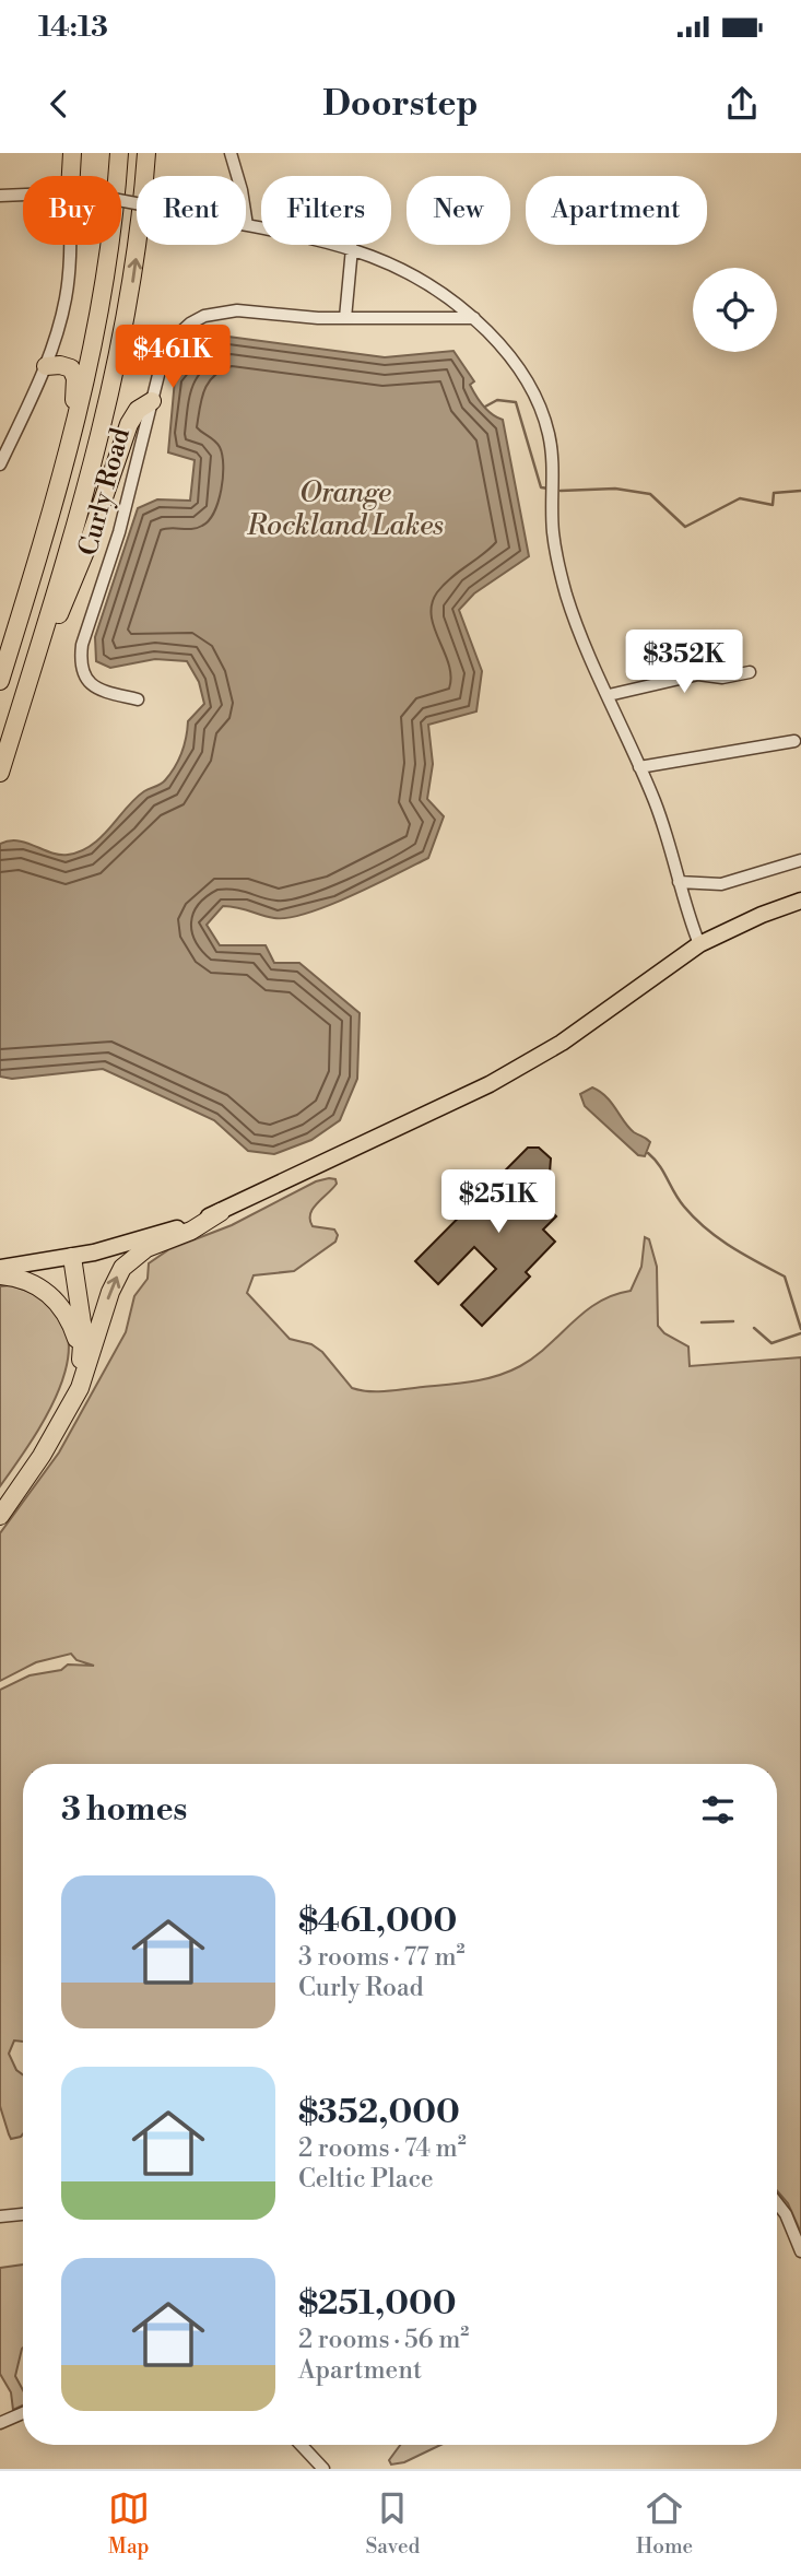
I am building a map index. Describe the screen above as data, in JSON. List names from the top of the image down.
{
  "streets": {
    "street": ["Curly Road"]
  },
  "water": ["Orange Rockland Lakes"],
  "page": {
    "status": "14:13",
    "header": "Doorstep",
    "chip": [
      "Buy",
      "Rent",
      "Filters",
      "New",
      "Apartment"
    ],
    "price": ["$461K", "$352K", "$251K"],
    "heading": "3 homes",
    "list": [
      {
        "name": "$461,000",
        "note": "3 rooms · 77 m² · Curly Road"
      },
      {
        "name": "$352,000",
        "note": "2 rooms · 74 m² · Celtic Place"
      },
      {
        "name": "$251,000",
        "note": "2 rooms · 56 m² · Apartment"
      }
    ],
    "tabs": ["Map", "Saved", "Home"]
  }
}
